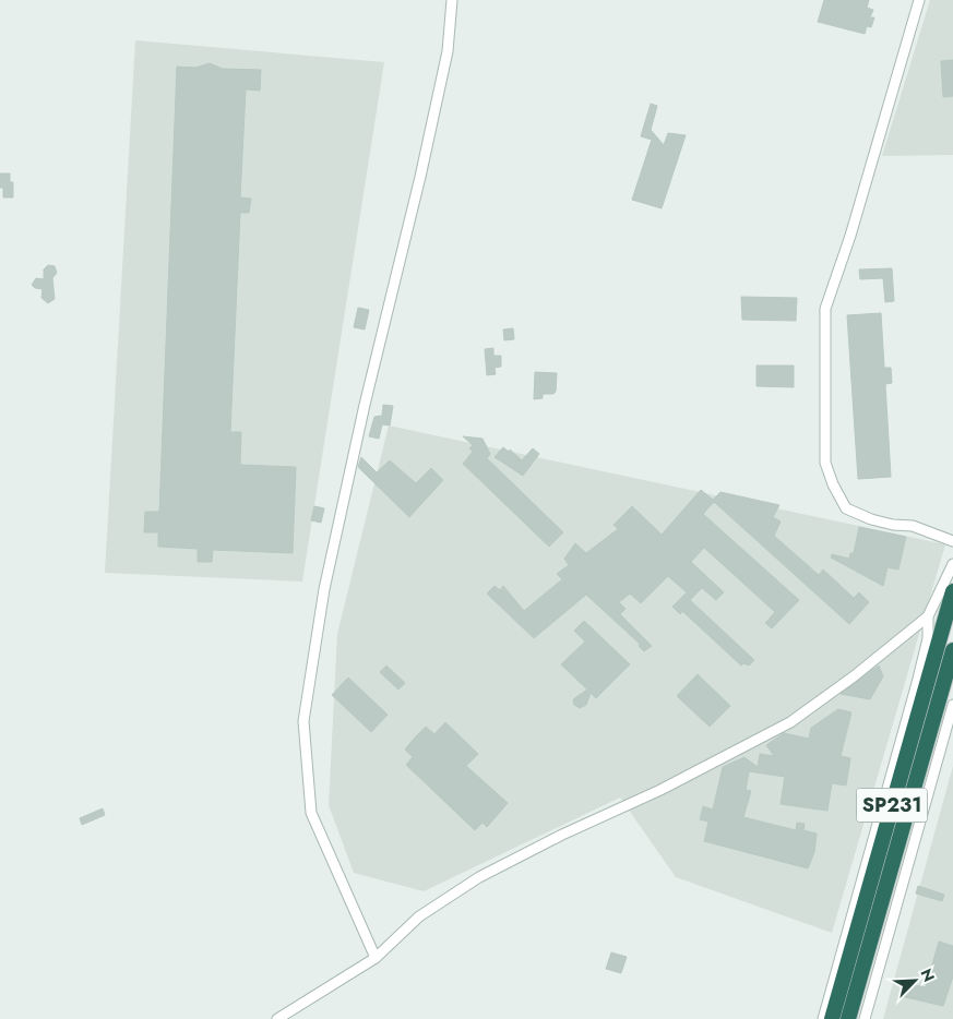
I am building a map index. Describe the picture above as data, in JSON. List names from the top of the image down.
{
  "streets": {
    "highway": ["SP231"]
  },
  "north": "top right"
}
